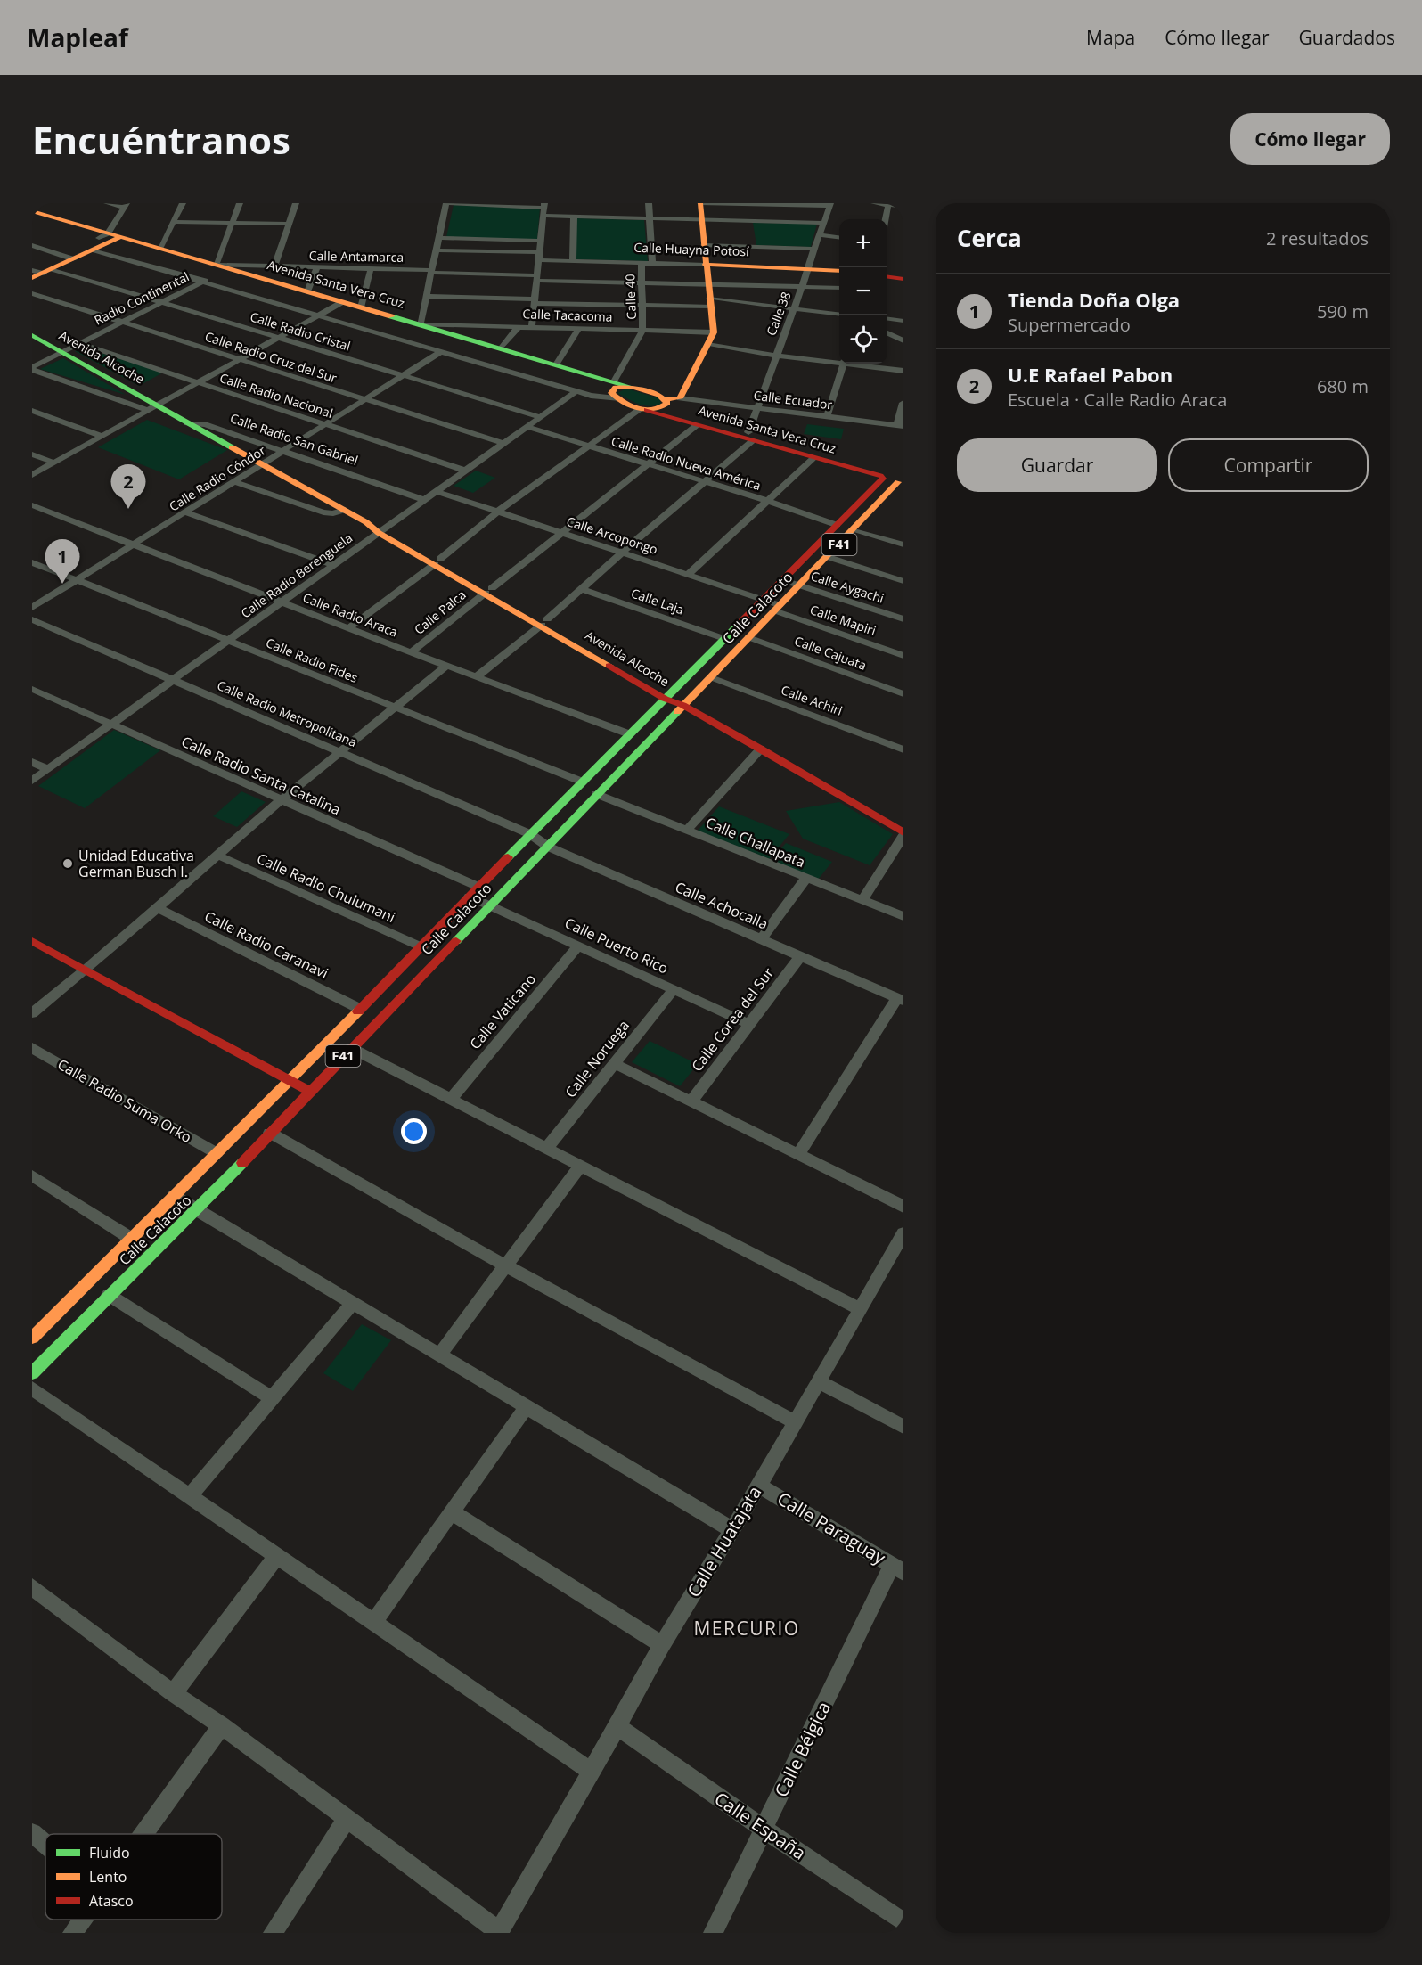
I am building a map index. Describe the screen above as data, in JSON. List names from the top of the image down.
{
  "streets": {
    "street": [
      "Calle Huayna Potosí",
      "Calle Antamarca",
      "Avenida Santa Vera Cruz",
      "Calle 40",
      "Radio Continental",
      "Calle 38",
      "Calle Tacacoma",
      "Calle Radio Cristal",
      "Avenida Alcoche",
      "Calle Radio Cruz del Sur",
      "Calle Radio Nacional",
      "Calle Ecuador",
      "Calle Radio San Gabriel",
      "Calle Radio Nueva América",
      "Calle Radio Cóndor",
      "Calle Arcopongo",
      "F41",
      "Calle Radio Berenguela",
      "Calle Aygachi",
      "Calle Laja",
      "Calle Calacoto",
      "Calle Palca",
      "Calle Radio Araca",
      "Calle Mapiri",
      "Calle Cajuata",
      "Calle Radio Fides",
      "Calle Achiri",
      "Calle Radio Metropolitana",
      "Calle Radio Santa Catalina",
      "Calle Challapata",
      "Calle Radio Chulumani",
      "Calle Achocalla",
      "Calle Radio Caranavi",
      "Calle Puerto Rico",
      "Calle Vaticano",
      "Calle Corea del Sur",
      "Calle Noruega",
      "Calle Radio Suma Orko",
      "Calle Paraguay",
      "Calle Huatajata",
      "Calle Bélgica",
      "Calle España"
    ]
  },
  "crossings": [
    ["Calle Huayna Potosí", "Calle 40"],
    ["Calle Huayna Potosí", "Calle 38"],
    ["Calle Antamarca", "Avenida Santa Vera Cruz"],
    ["Calle Antamarca", "Calle 40"],
    ["Calle Antamarca", "Calle 38"],
    ["Avenida Santa Vera Cruz", "Calle 38"],
    ["Avenida Santa Vera Cruz", "Calle Tacacoma"],
    ["Avenida Santa Vera Cruz", "Calle Ecuador"],
    ["Avenida Santa Vera Cruz", "Calle Calacoto"],
    ["Avenida Santa Vera Cruz", "Calle Palca"],
    ["Calle 40", "Calle Tacacoma"],
    ["Radio Continental", "Calle Radio Cristal"],
    ["Radio Continental", "Avenida Alcoche"],
    ["Radio Continental", "Calle Radio Cruz del Sur"],
    ["Radio Continental", "Calle Radio Nacional"],
    ["Radio Continental", "Calle Radio San Gabriel"],
    ["Calle 38", "Calle Ecuador"],
    ["Calle Radio Cristal", "Calle Radio Cóndor"],
    ["Calle Radio Cristal", "Calle Radio Berenguela"],
    ["Avenida Alcoche", "Calle Radio San Gabriel"],
    ["Avenida Alcoche", "Calle Radio Cóndor"],
    ["Avenida Alcoche", "Calle Radio Berenguela"],
    ["Avenida Alcoche", "Calle Calacoto"],
    ["Avenida Alcoche", "Calle Palca"],
    ["Calle Radio Cruz del Sur", "Calle Radio Cóndor"],
    ["Calle Radio Cruz del Sur", "Calle Radio Berenguela"],
    ["Calle Radio Nacional", "Calle Radio Cóndor"],
    ["Calle Radio Nacional", "Calle Radio Berenguela"],
    ["Calle Radio San Gabriel", "Calle Radio Cóndor"],
    ["Calle Radio San Gabriel", "Calle Radio Berenguela"],
    ["Calle Radio Nueva América", "Calle Radio Berenguela"],
    ["Calle Radio Nueva América", "Calle Calacoto"],
    ["Calle Radio Nueva América", "Calle Palca"],
    ["Calle Radio Cóndor", "Calle Radio Araca"],
    ["Calle Radio Cóndor", "Calle Radio Fides"],
    ["Calle Arcopongo", "Calle Radio Berenguela"],
    ["Calle Arcopongo", "Calle Calacoto"],
    ["Calle Arcopongo", "Calle Palca"],
    ["Calle Arcopongo", "Calle Mapiri"],
    ["Calle Radio Berenguela", "Calle Radio Araca"],
    ["Calle Radio Berenguela", "Calle Radio Fides"],
    ["Calle Radio Berenguela", "Calle Radio Metropolitana"],
    ["Calle Radio Berenguela", "Calle Radio Santa Catalina"],
    ["Calle Aygachi", "Calle Calacoto"],
    ["Calle Laja", "Calle Calacoto"],
    ["Calle Calacoto", "Calle Radio Araca"],
    ["Calle Calacoto", "Calle Mapiri"],
    ["Calle Calacoto", "Calle Cajuata"],
    ["Calle Calacoto", "Calle Radio Fides"],
    ["Calle Calacoto", "Calle Achiri"],
    ["Calle Calacoto", "Calle Radio Metropolitana"],
    ["Calle Calacoto", "Calle Radio Santa Catalina"],
    ["Calle Calacoto", "Calle Challapata"],
    ["Calle Calacoto", "Calle Radio Chulumani"],
    ["Calle Calacoto", "Calle Achocalla"],
    ["Calle Calacoto", "Calle Radio Caranavi"],
    ["Calle Calacoto", "Calle Puerto Rico"],
    ["Calle Calacoto", "Calle Radio Suma Orko"],
    ["Calle Palca", "Calle Radio Araca"],
    ["Calle Radio Metropolitana", "Calle Achocalla"],
    ["Calle Achocalla", "Calle Corea del Sur"],
    ["Calle Puerto Rico", "Calle Vaticano"],
    ["Calle Puerto Rico", "Calle Corea del Sur"],
    ["Calle Puerto Rico", "Calle Noruega"],
    ["Calle Paraguay", "Calle Huatajata"],
    ["Calle Paraguay", "Calle Bélgica"],
    ["Calle Huatajata", "Calle España"],
    ["Calle Bélgica", "Calle España"]
  ],
  "districts": ["MERCURIO"],
  "places": ["Unidad Educativa German Busch I."],
  "legend": ["Fluido", "Lento", "Atasco"],
  "page": {
    "header": "Mapleaf",
    "nav": ["Mapa", "Cómo llegar", "Guardados"],
    "buttons": [
      "Cómo llegar",
      ["Guardar", "Compartir"]
    ],
    "title": "Encuéntranos",
    "heading": ["Cerca", "2 resultados"],
    "map_buttons": ["+", "−"],
    "list": [
      {
        "mark": "1",
        "name": "Tienda Doña Olga",
        "note": "Supermercado",
        "value": "590 m"
      },
      {
        "mark": "2",
        "name": "U.E Rafael Pabon",
        "note": "Escuela · Calle Radio Araca",
        "value": "680 m"
      }
    ],
    "pins": ["2", "1"]
  }
}
